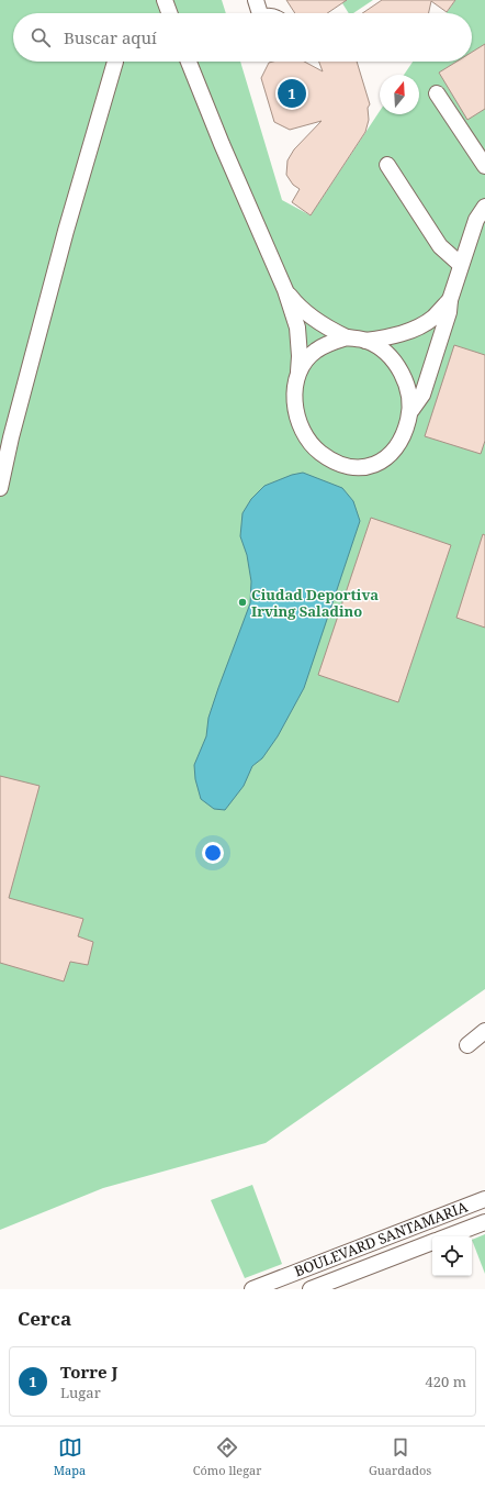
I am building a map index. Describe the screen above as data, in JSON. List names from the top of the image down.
{
  "streets": {
    "street": ["BOULEVARD SANTAMARIA"]
  },
  "places": ["Ciudad Deportiva Irving Saladino"],
  "north": "top",
  "page": {
    "search": "Buscar aquí",
    "pins": "1",
    "heading": "Cerca",
    "list": [
      {
        "mark": "1",
        "name": "Torre J",
        "note": "Lugar",
        "value": "420 m"
      }
    ],
    "nav": ["Mapa", "Cómo llegar", "Guardados"]
  }
}
